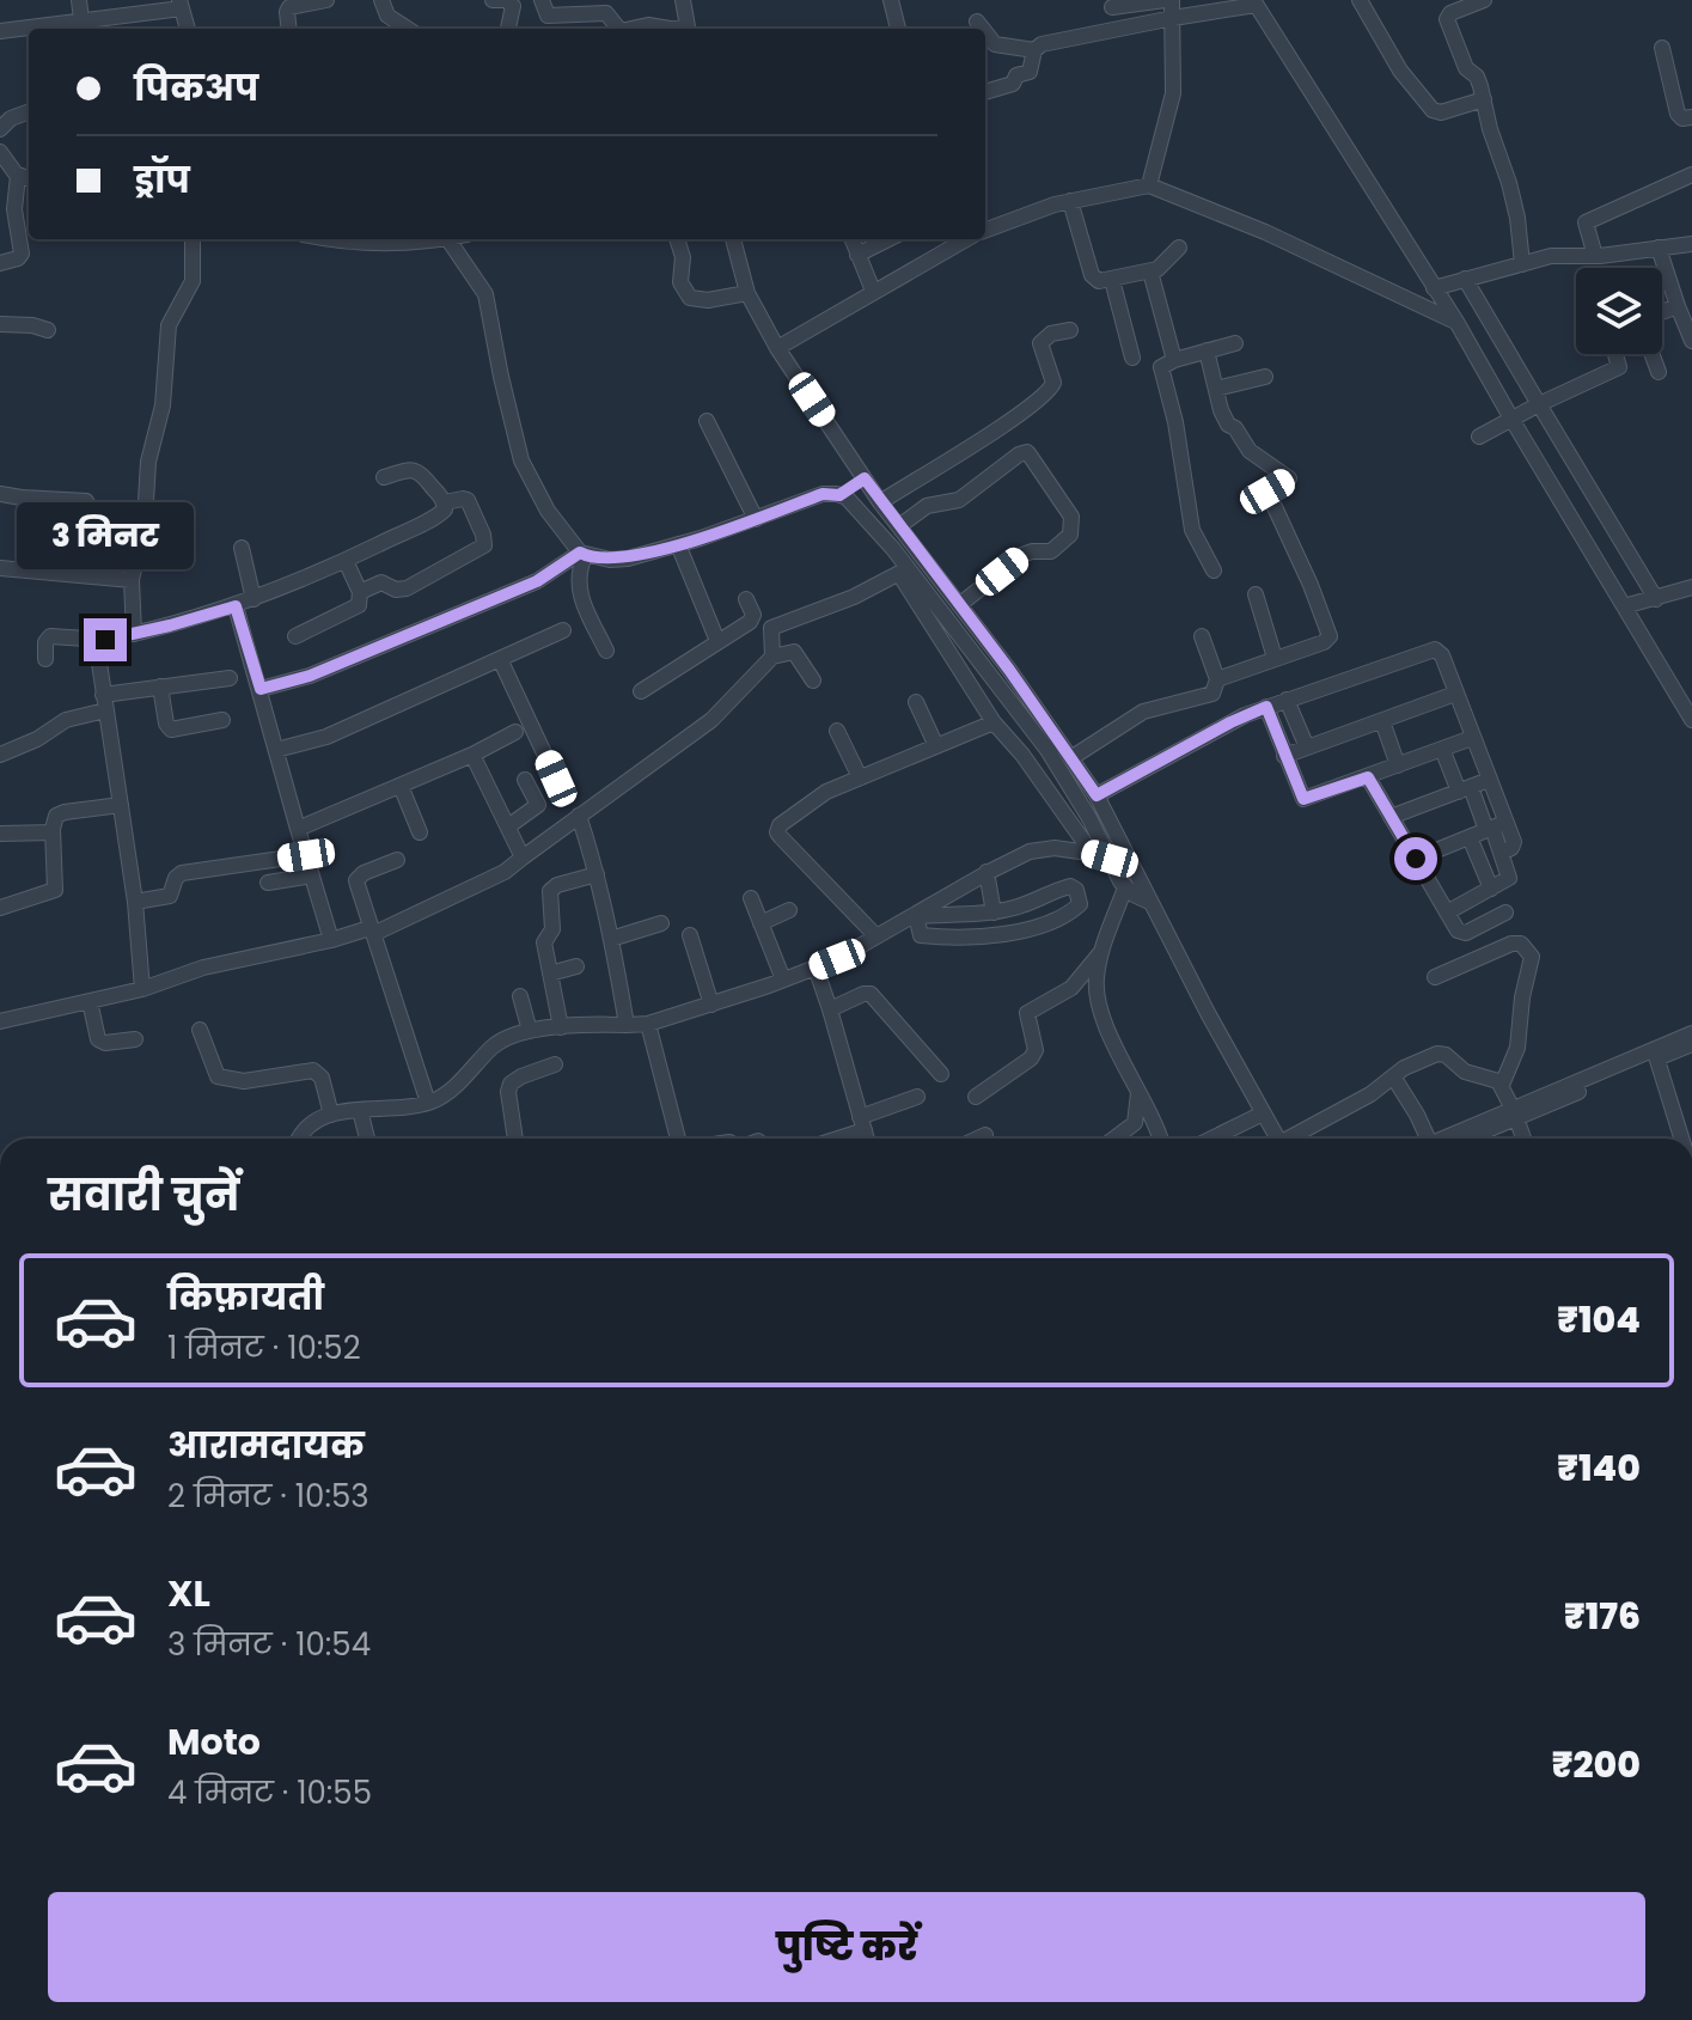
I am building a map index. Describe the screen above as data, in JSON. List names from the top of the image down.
{
  "page": {
    "banner": ["पिकअप", "ड्रॉप"],
    "bubble": "3 मिनट",
    "heading": "सवारी चुनें",
    "list": [
      {
        "name": "किफ़ायती",
        "note": "1 मिनट · 10:52",
        "value": "₹104"
      },
      {
        "name": "आरामदायक",
        "note": "2 मिनट · 10:53",
        "value": "₹140"
      },
      {
        "name": "XL",
        "note": "3 मिनट · 10:54",
        "value": "₹176"
      },
      {
        "name": "Moto",
        "note": "4 मिनट · 10:55",
        "value": "₹200"
      }
    ],
    "buttons": "पुष्टि करें"
  }
}
